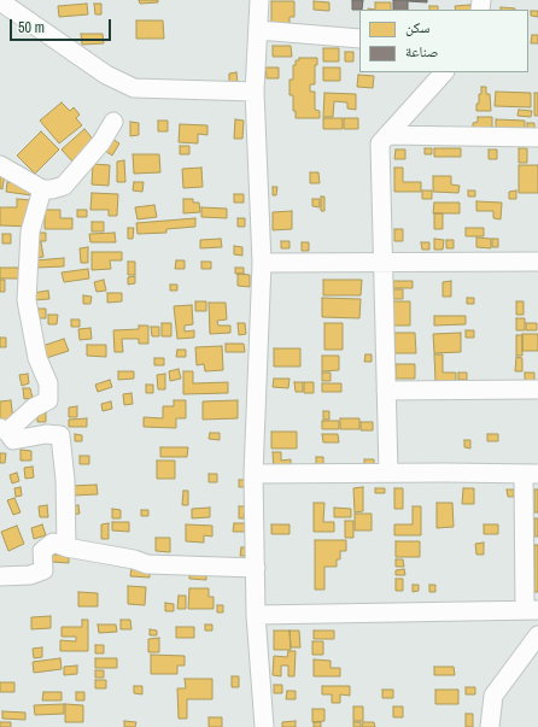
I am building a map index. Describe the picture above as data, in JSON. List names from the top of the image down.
{
  "legend": ["سكن", "صناعة"],
  "scale_bar": "50 m"
}
